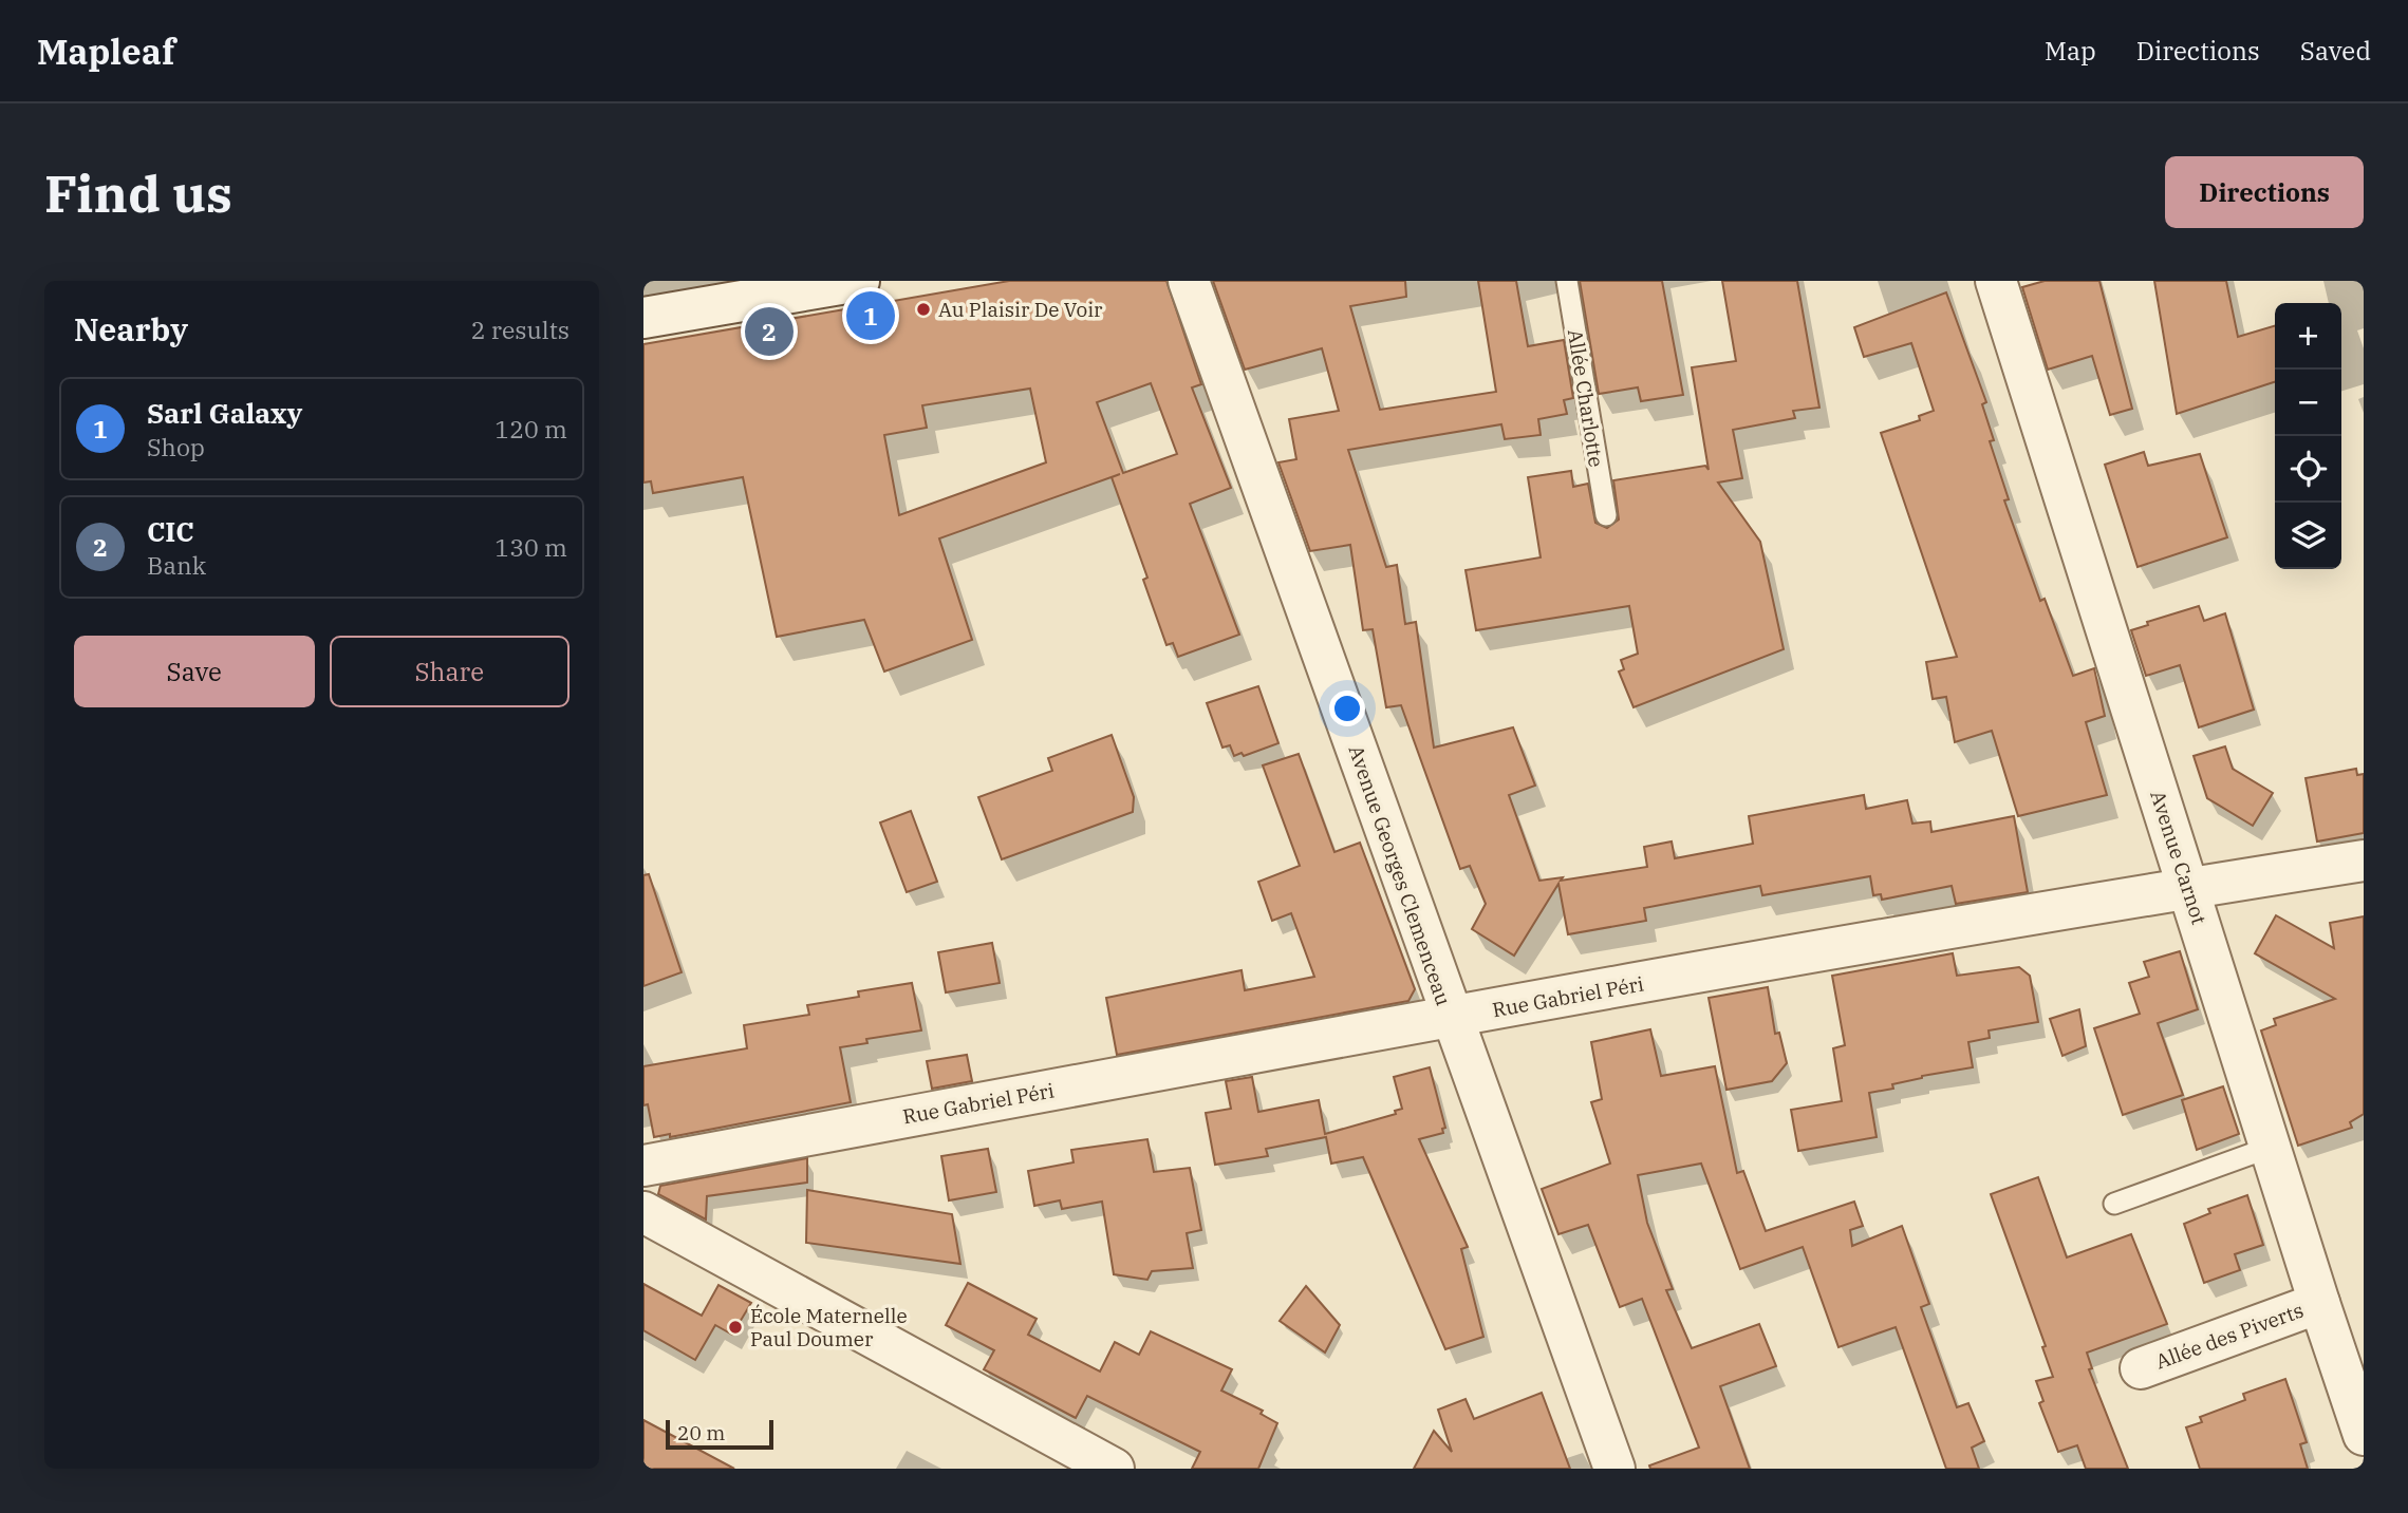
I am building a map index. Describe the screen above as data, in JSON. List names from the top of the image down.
{
  "streets": {
    "street": [
      "Avenue Carnot",
      "Avenue Georges Clemenceau",
      "Rue Gabriel Péri",
      "Allée des Piverts"
    ],
    "lane": ["Allée Charlotte"]
  },
  "crossings": [
    ["Avenue Carnot", "Rue Gabriel Péri"],
    ["Avenue Carnot", "Allée des Piverts"],
    ["Avenue Georges Clemenceau", "Rue Gabriel Péri"]
  ],
  "places": ["Au Plaisir De Voir", "École Maternelle Paul Doumer"],
  "scale_bar": "20 m",
  "page": {
    "header": "Mapleaf",
    "nav": ["Map", "Directions", "Saved"],
    "buttons": [
      "Directions",
      ["Save", "Share"]
    ],
    "title": "Find us",
    "heading": ["Nearby", "2 results"],
    "pins": ["1", "2"],
    "map_buttons": ["+", "−"],
    "list": [
      {
        "mark": "1",
        "name": "Sarl Galaxy",
        "note": "Shop",
        "value": "120 m"
      },
      {
        "mark": "2",
        "name": "CIC",
        "note": "Bank",
        "value": "130 m"
      }
    ],
    "scale": "20 m"
  }
}
